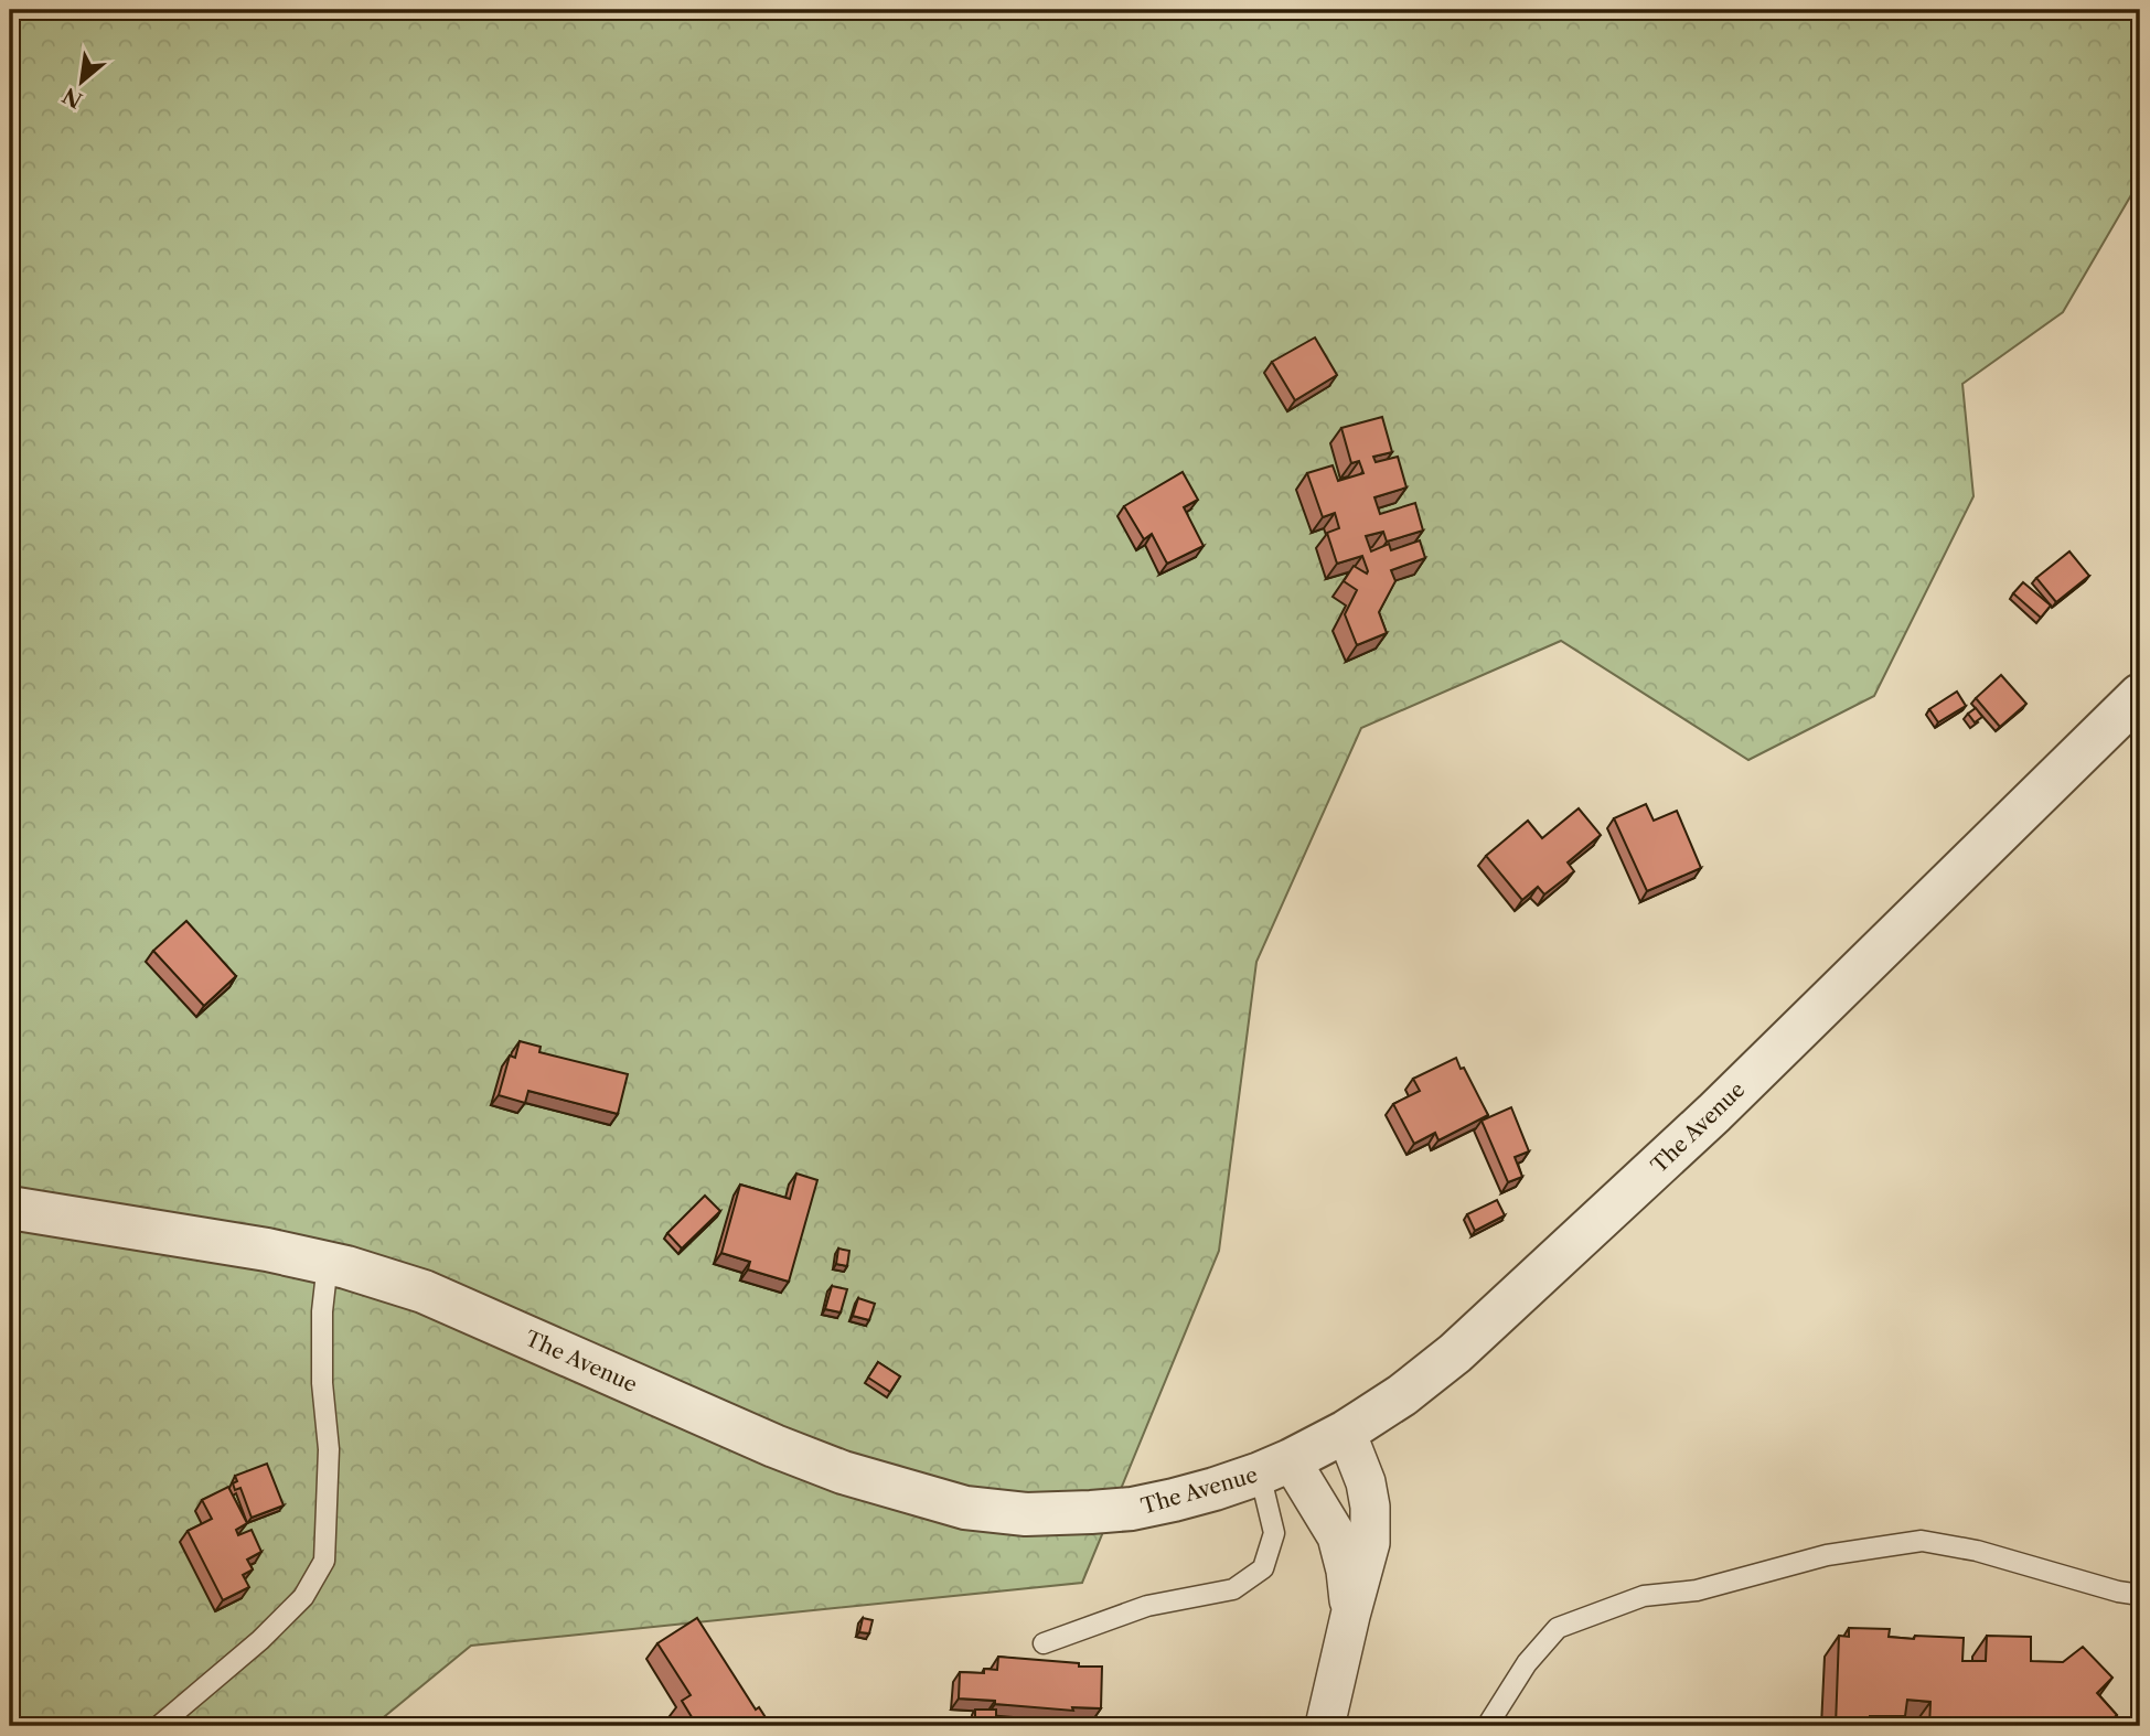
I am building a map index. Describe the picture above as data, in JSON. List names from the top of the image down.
{
  "streets": {
    "street": ["The Avenue"]
  },
  "north": "bottom left"
}
